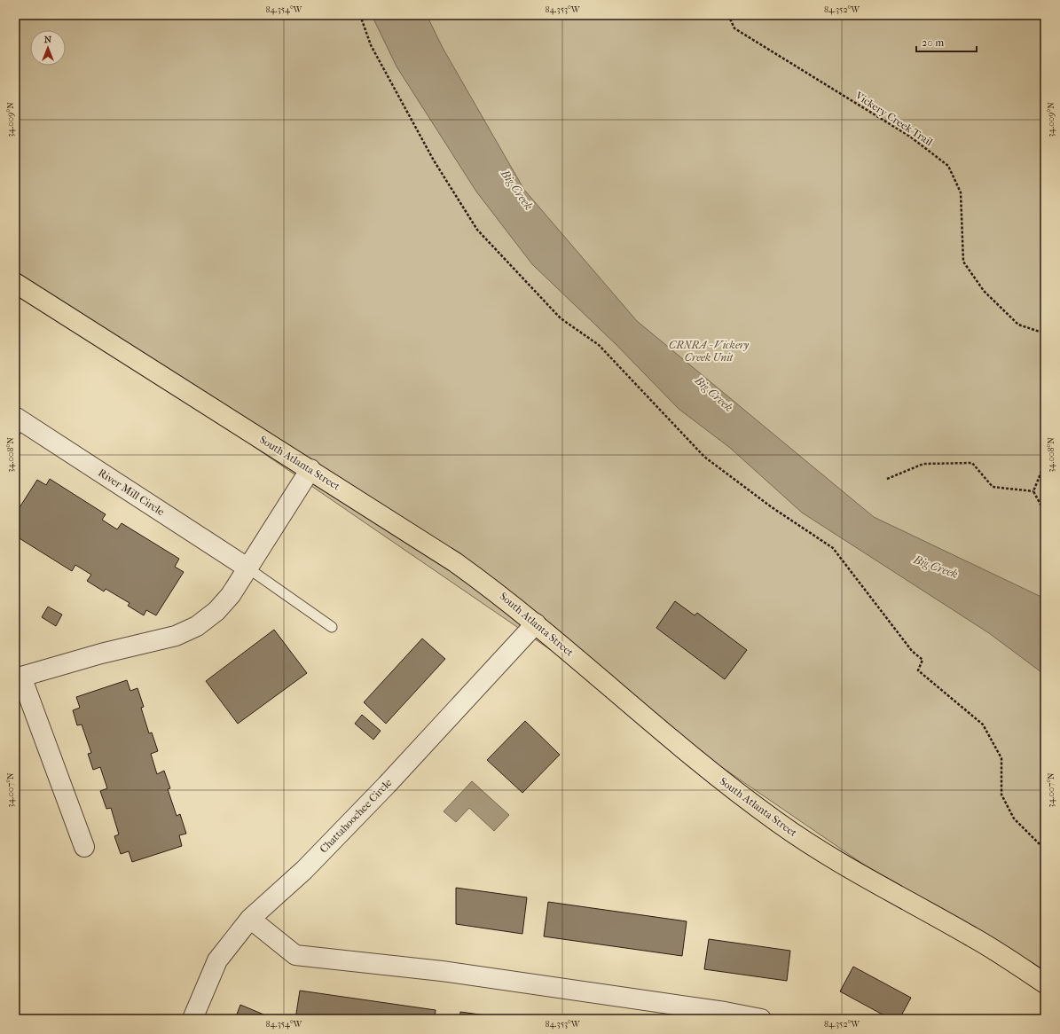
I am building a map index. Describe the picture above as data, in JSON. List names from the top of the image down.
{
  "streets": {
    "main road": ["South Atlanta Street"],
    "street": ["River Mill Circle", "Chattahoochee Circle"],
    "path": ["Vickery Creek Trail"]
  },
  "crossings": [
    ["South Atlanta Street", "Chattahoochee Circle"]
  ],
  "water": ["Big Creek"],
  "parks": ["CRNRA - Vickery Creek Unit"],
  "scale_bar": "20 m",
  "north": "top",
  "coordinates": [
    "84.354°W",
    "84.353°W",
    "84.352°W",
    "34.009°N",
    "34.008°N",
    "34.007°N"
  ]
}
